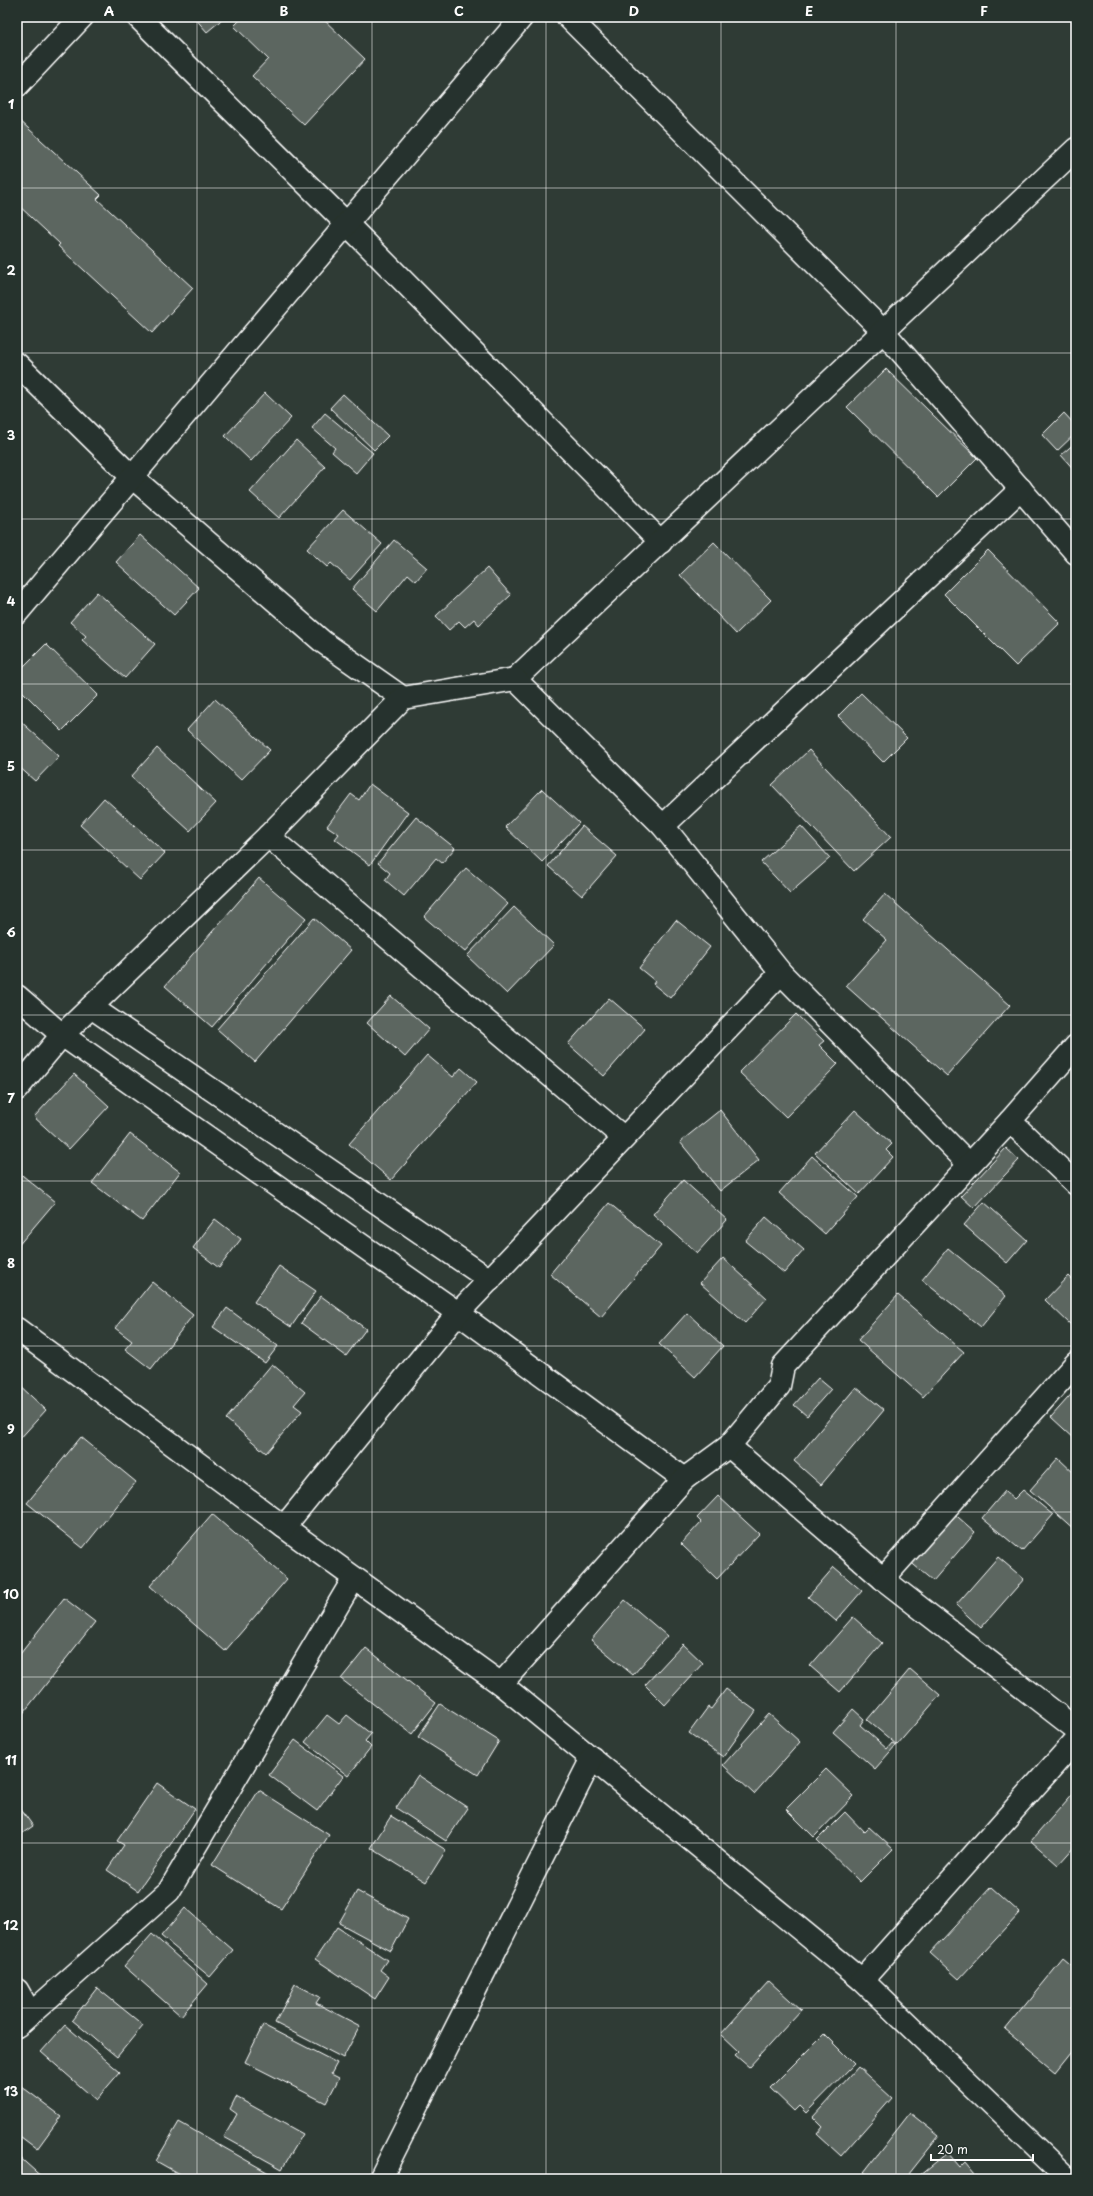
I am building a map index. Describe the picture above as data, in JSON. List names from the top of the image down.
{
  "scale_bar": "20 m",
  "grid": {
    "columns": [
      "A",
      "B",
      "C",
      "D",
      "E",
      "F"
    ],
    "rows": [
      "1",
      "2",
      "3",
      "4",
      "5",
      "6",
      "7",
      "8",
      "9",
      "10",
      "11",
      "12",
      "13"
    ]
  }
}
